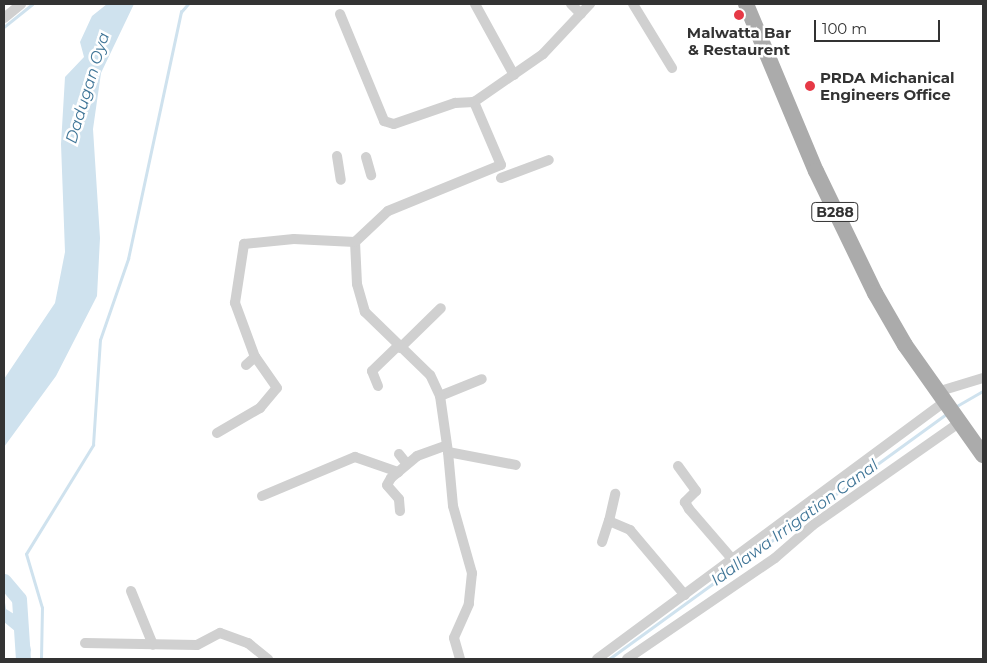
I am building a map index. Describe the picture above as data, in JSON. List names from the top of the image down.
{
  "streets": {
    "main road": ["B288"]
  },
  "water": ["Dadugan Oya", "Idallawa Irrigation Canal"],
  "places": ["Malwatta Bar & Restaurent", "PRDA Michanical Engineers Office"],
  "scale_bar": "100 m"
}
